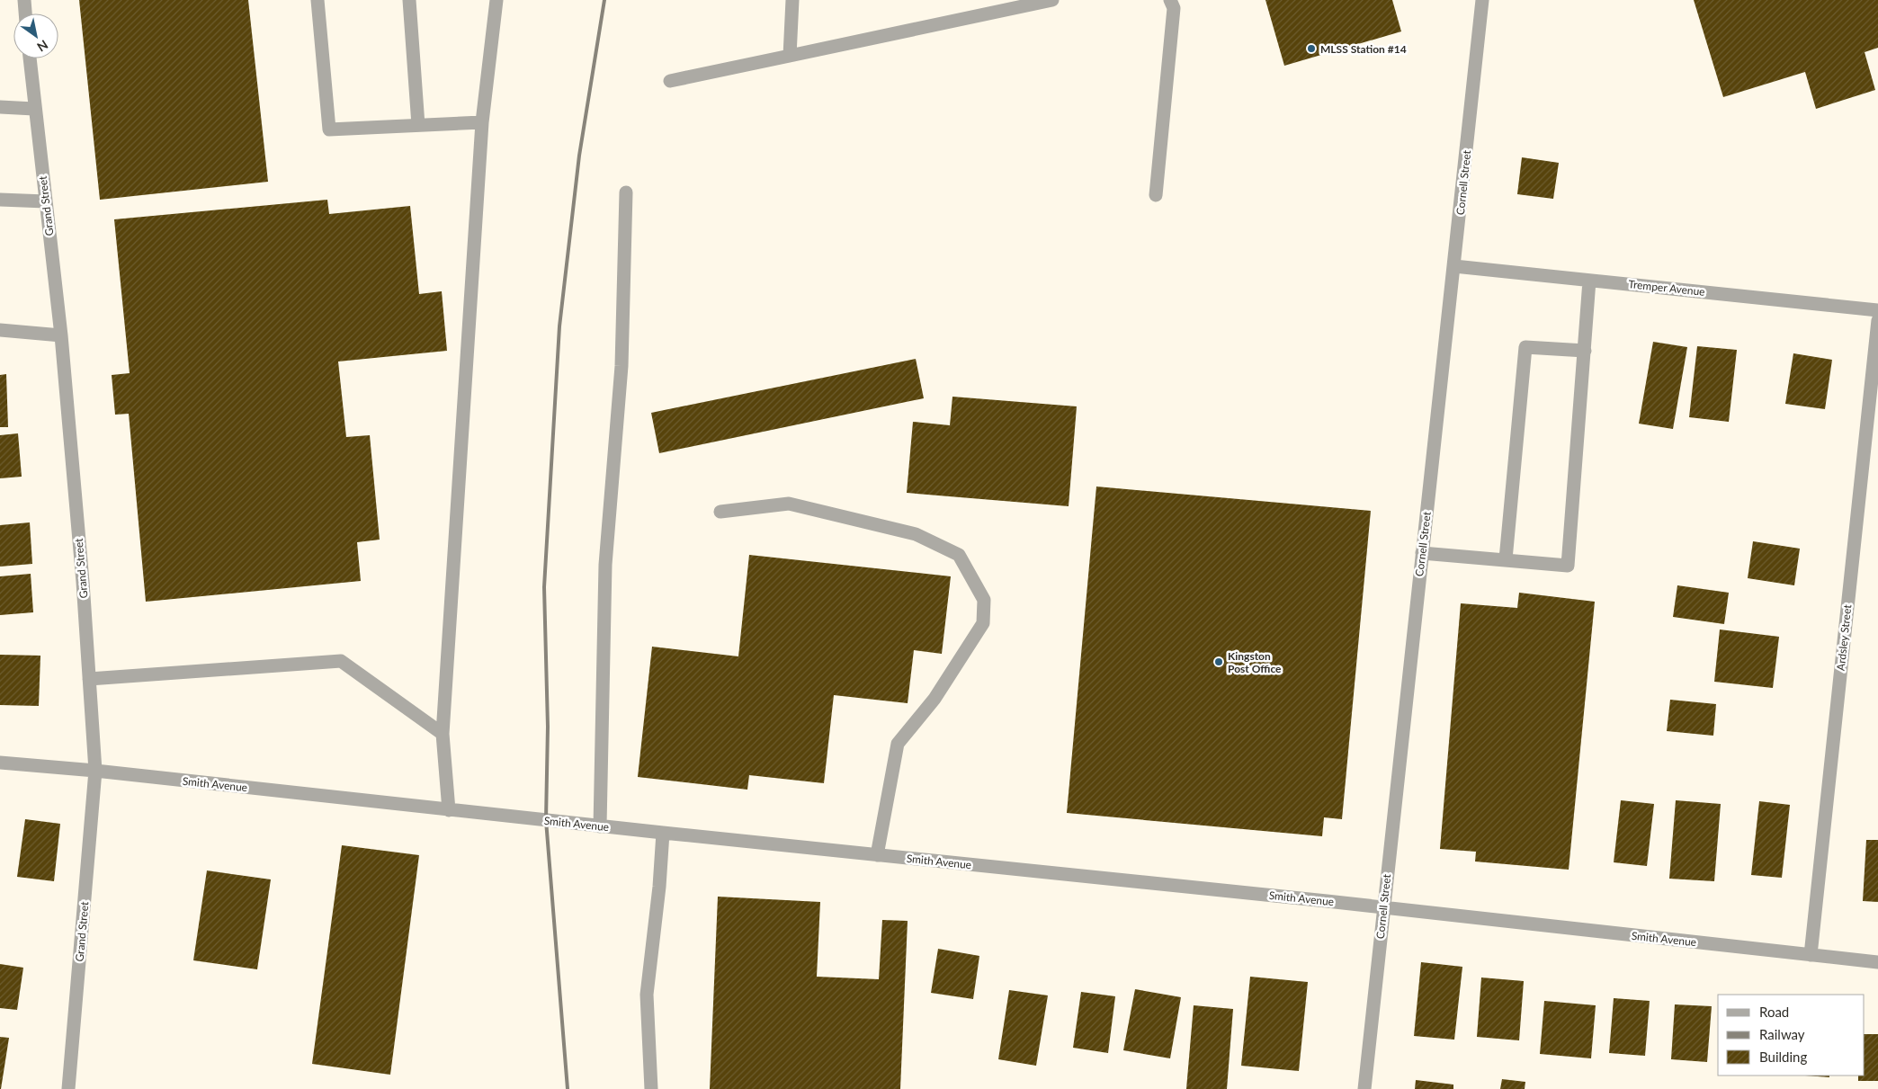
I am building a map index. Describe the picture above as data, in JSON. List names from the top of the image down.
{
  "streets": {
    "street": [
      "Cornell Street",
      "Grand Street",
      "Tremper Avenue",
      "Ardsley Street",
      "Smith Avenue"
    ]
  },
  "crossings": [
    ["Cornell Street", "Tremper Avenue"],
    ["Cornell Street", "Smith Avenue"],
    ["Grand Street", "Smith Avenue"],
    ["Ardsley Street", "Smith Avenue"]
  ],
  "places": ["MLSS Station #14", "Kingston Post Office"],
  "legend": ["Road", "Railway", "Building"],
  "north": "bottom right"
}
